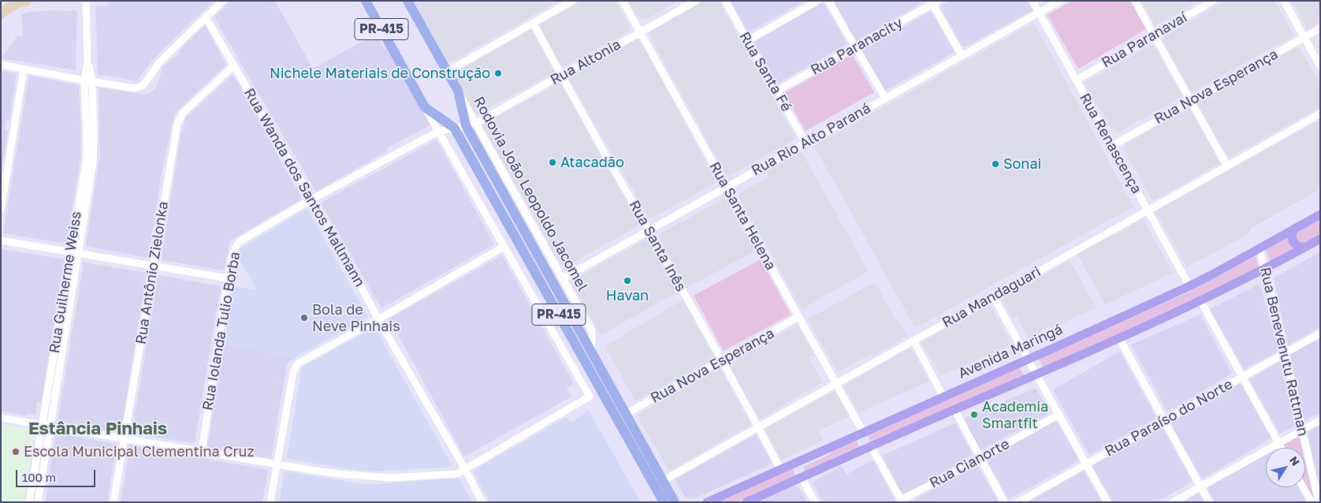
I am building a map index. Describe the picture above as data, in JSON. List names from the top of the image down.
{
  "streets": {
    "highway": ["PR-415", "Rodovia João Leopoldo Jacomel"],
    "main road": ["Avenida Maringá"],
    "street": [
      "Rua Paranavaí",
      "Rua Paranacity",
      "Rua Altonia",
      "Rua Santa Fé",
      "Rua Nova Esperança",
      "Rua Rio Alto Paraná",
      "Rua Renascença",
      "Rua Wanda dos Santos Mallmann",
      "Rua Santa Helena",
      "Rua Santa Inês",
      "Rua Antônio Zielonka",
      "Rua Guilherme Weiss",
      "Rua Mandaguari",
      "Rua Iolanda Tulio Borba",
      "Rua Benevenutu Rattman",
      "Rua Paraíso do Norte",
      "Rua Cianorte"
    ]
  },
  "crossings": [
    ["PR-415", "Rua Iolanda Tulio Borba"],
    ["Rua Paranavaí", "Rua Renascença"],
    ["Rua Paranacity", "Rua Santa Fé"],
    ["Rua Altonia", "Rodovia João Leopoldo Jacomel"],
    ["Rua Altonia", "Rua Santa Helena"],
    ["Rua Altonia", "Rua Santa Inês"],
    ["Rua Altonia", "Rua Iolanda Tulio Borba"],
    ["Rua Santa Fé", "Rua Rio Alto Paraná"],
    ["Rua Nova Esperança", "Rua Renascença"],
    ["Rua Nova Esperança", "Rodovia João Leopoldo Jacomel"],
    ["Rua Nova Esperança", "Rua Santa Helena"],
    ["Rua Nova Esperança", "Rua Santa Inês"],
    ["Rua Rio Alto Paraná", "Rua Renascença"],
    ["Rua Rio Alto Paraná", "Rodovia João Leopoldo Jacomel"],
    ["Rua Rio Alto Paraná", "Rua Santa Helena"],
    ["Rua Rio Alto Paraná", "Rua Santa Inês"],
    ["Rua Renascença", "Rua Mandaguari"],
    ["Rua Renascença", "Avenida Maringá"],
    ["Rua Wanda dos Santos Mallmann", "Rua Antônio Zielonka"],
    ["Rua Wanda dos Santos Mallmann", "Rua Iolanda Tulio Borba"],
    ["Rodovia João Leopoldo Jacomel", "Rua Mandaguari"],
    ["Rodovia João Leopoldo Jacomel", "Rua Iolanda Tulio Borba"],
    ["Rua Santa Helena", "Rua Mandaguari"],
    ["Rua Santa Helena", "Avenida Maringá"],
    ["Rua Santa Inês", "Rua Mandaguari"],
    ["Rua Santa Inês", "Avenida Maringá"],
    ["Avenida Maringá", "Rua Benevenutu Rattman"],
    ["Rua Benevenutu Rattman", "Rua Paraíso do Norte"]
  ],
  "districts": ["Estância Pinhais"],
  "places": [
    "Nichele Materiais de Construção",
    "Atacadão",
    "Sonai",
    "Havan",
    "Bola de Neve Pinhais",
    "Academia Smartfit",
    "Escola Municipal Clementina Cruz"
  ],
  "scale_bar": "100 m",
  "north": "top right"
}
